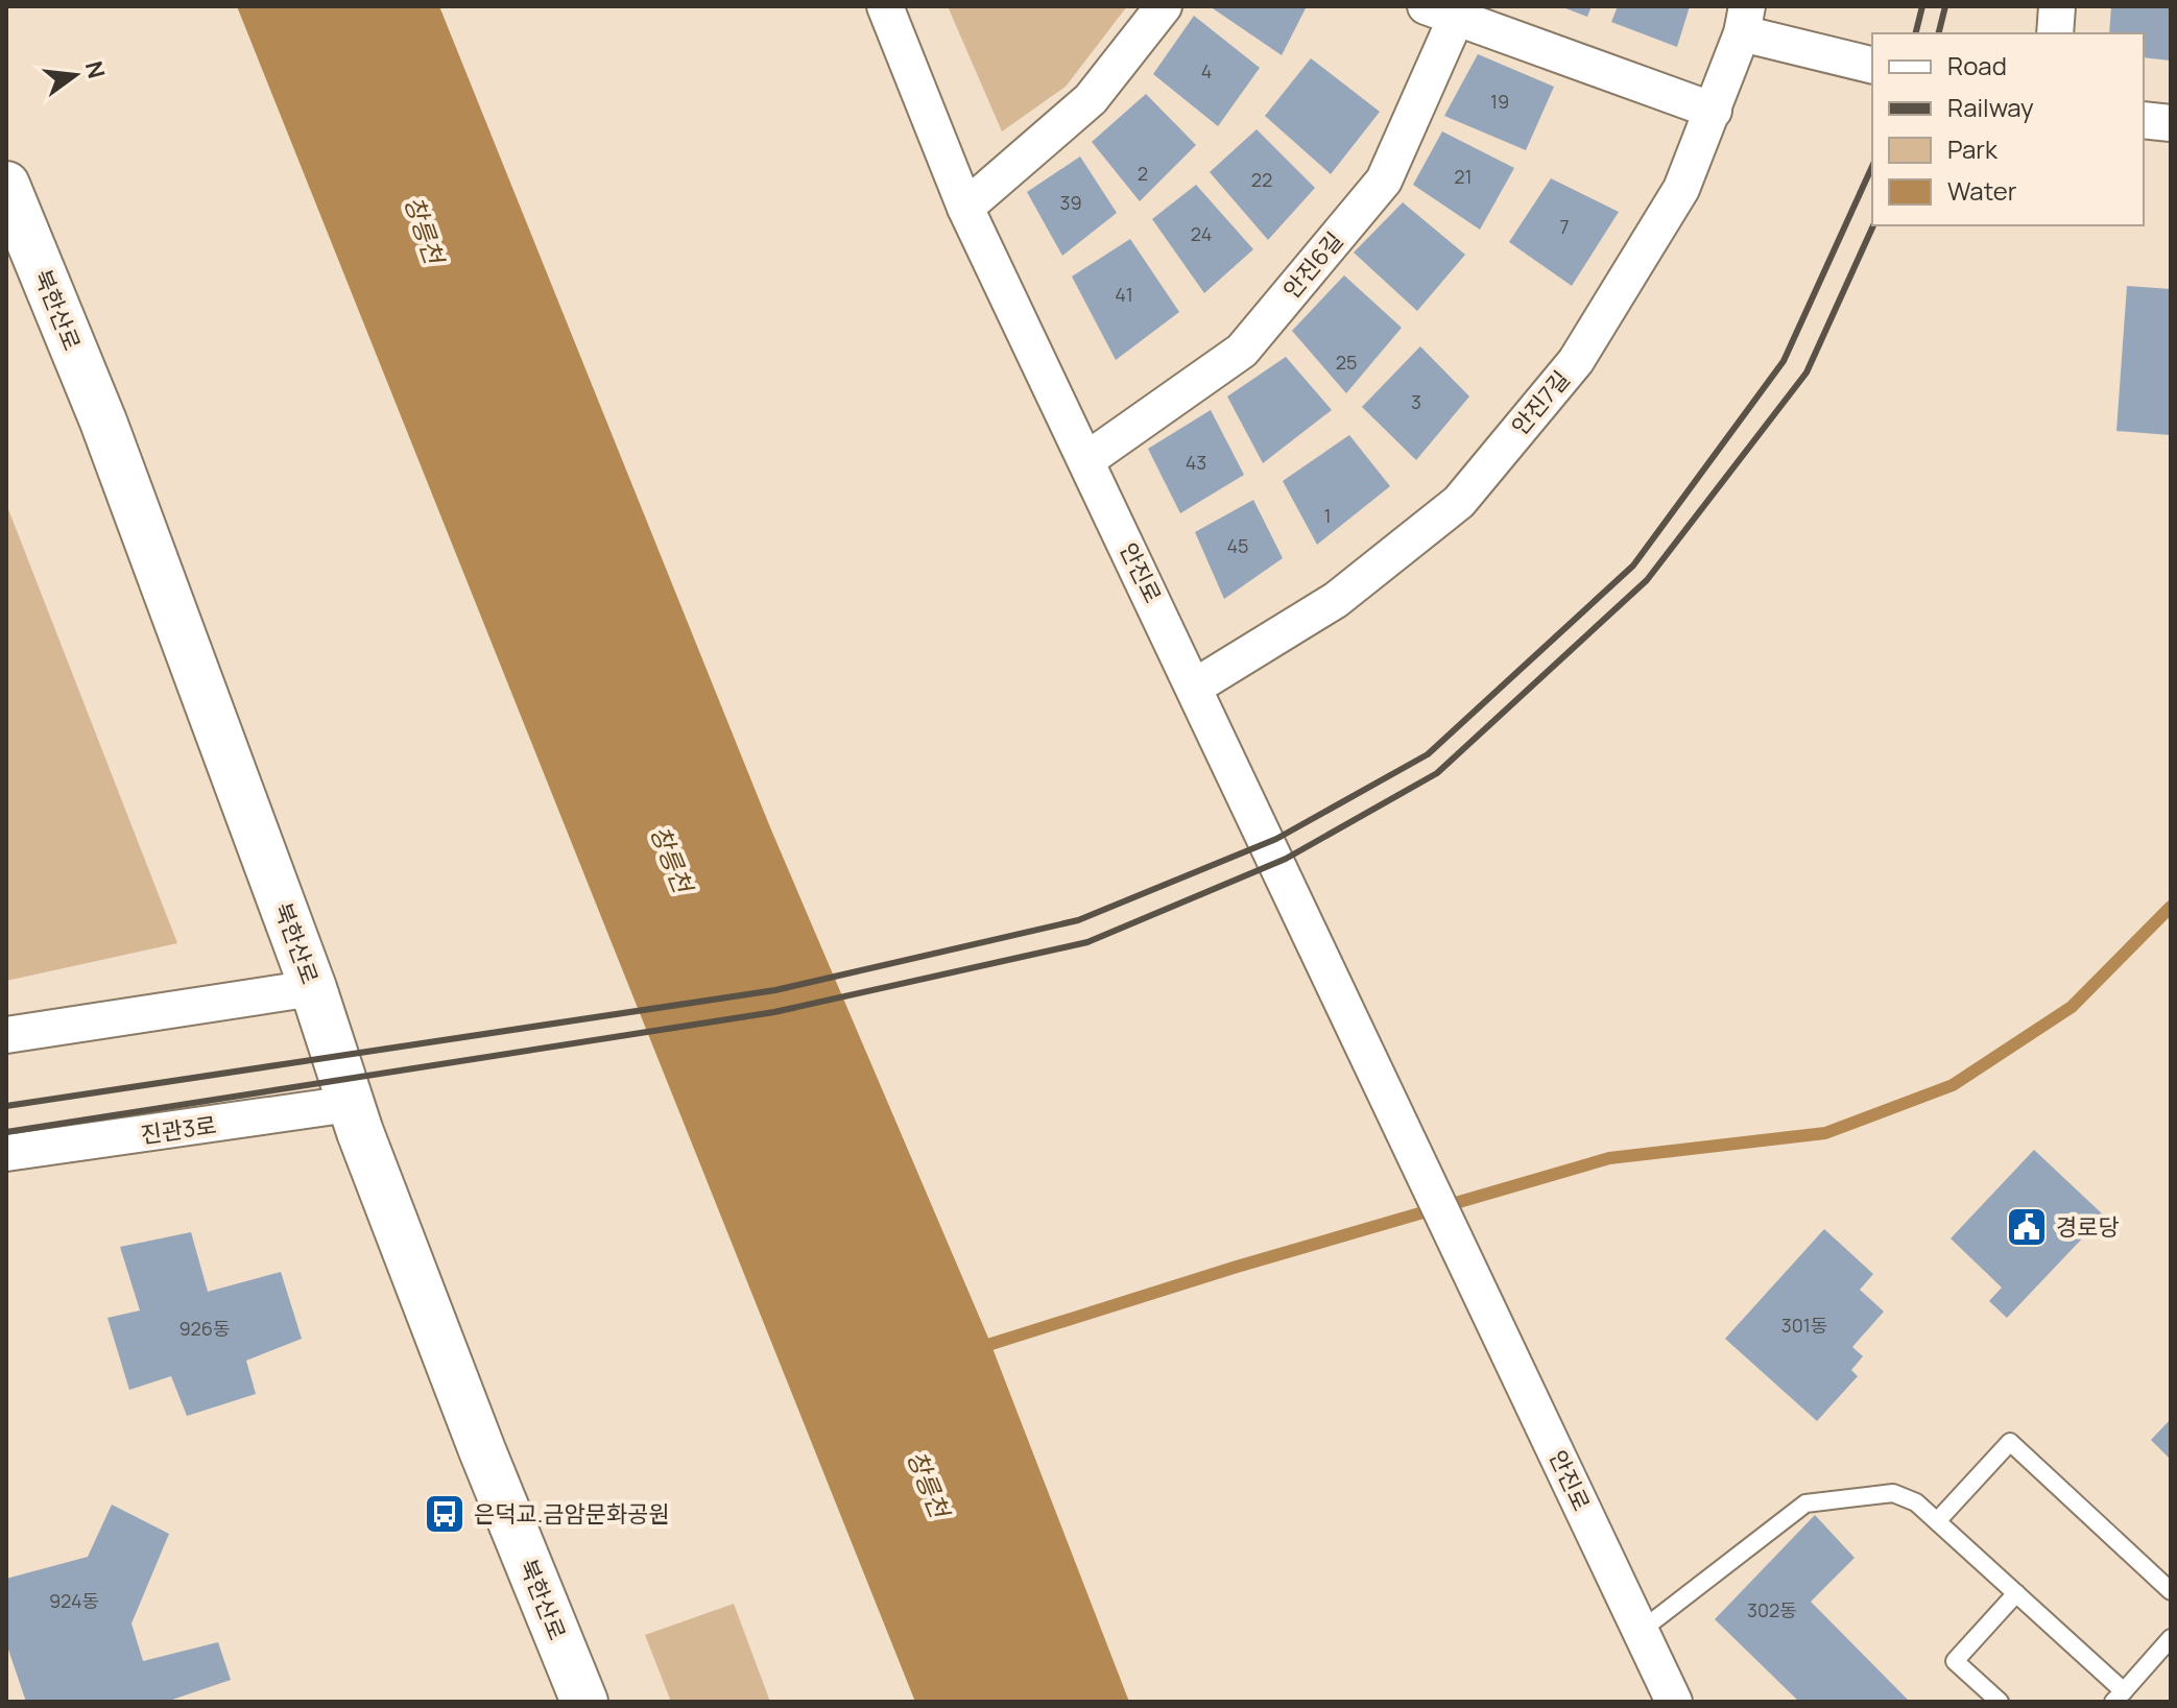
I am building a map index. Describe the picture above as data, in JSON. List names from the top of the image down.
{
  "streets": {
    "main road": ["북한산로"],
    "street": [
      "안진6길",
      "안진7길",
      "안진로",
      "진관3로"
    ]
  },
  "crossings": [
    ["안진6길", "안진로"],
    ["북한산로", "진관3로"],
    ["안진7길", "안진로"]
  ],
  "water": ["창릉천"],
  "places": {
    "public building": ["경로당"],
    "bus stop": ["은덕교.금암문화공원"]
  },
  "house_numbers": [
    "4",
    "19",
    "2",
    "21",
    "22",
    "39",
    "7",
    "24",
    "41",
    "25",
    "3",
    "43",
    "1",
    "45",
    "301동",
    "926동",
    "924동",
    "302동"
  ],
  "legend": [
    "Road",
    "Railway",
    "Park",
    "Water"
  ],
  "north": "right"
}
